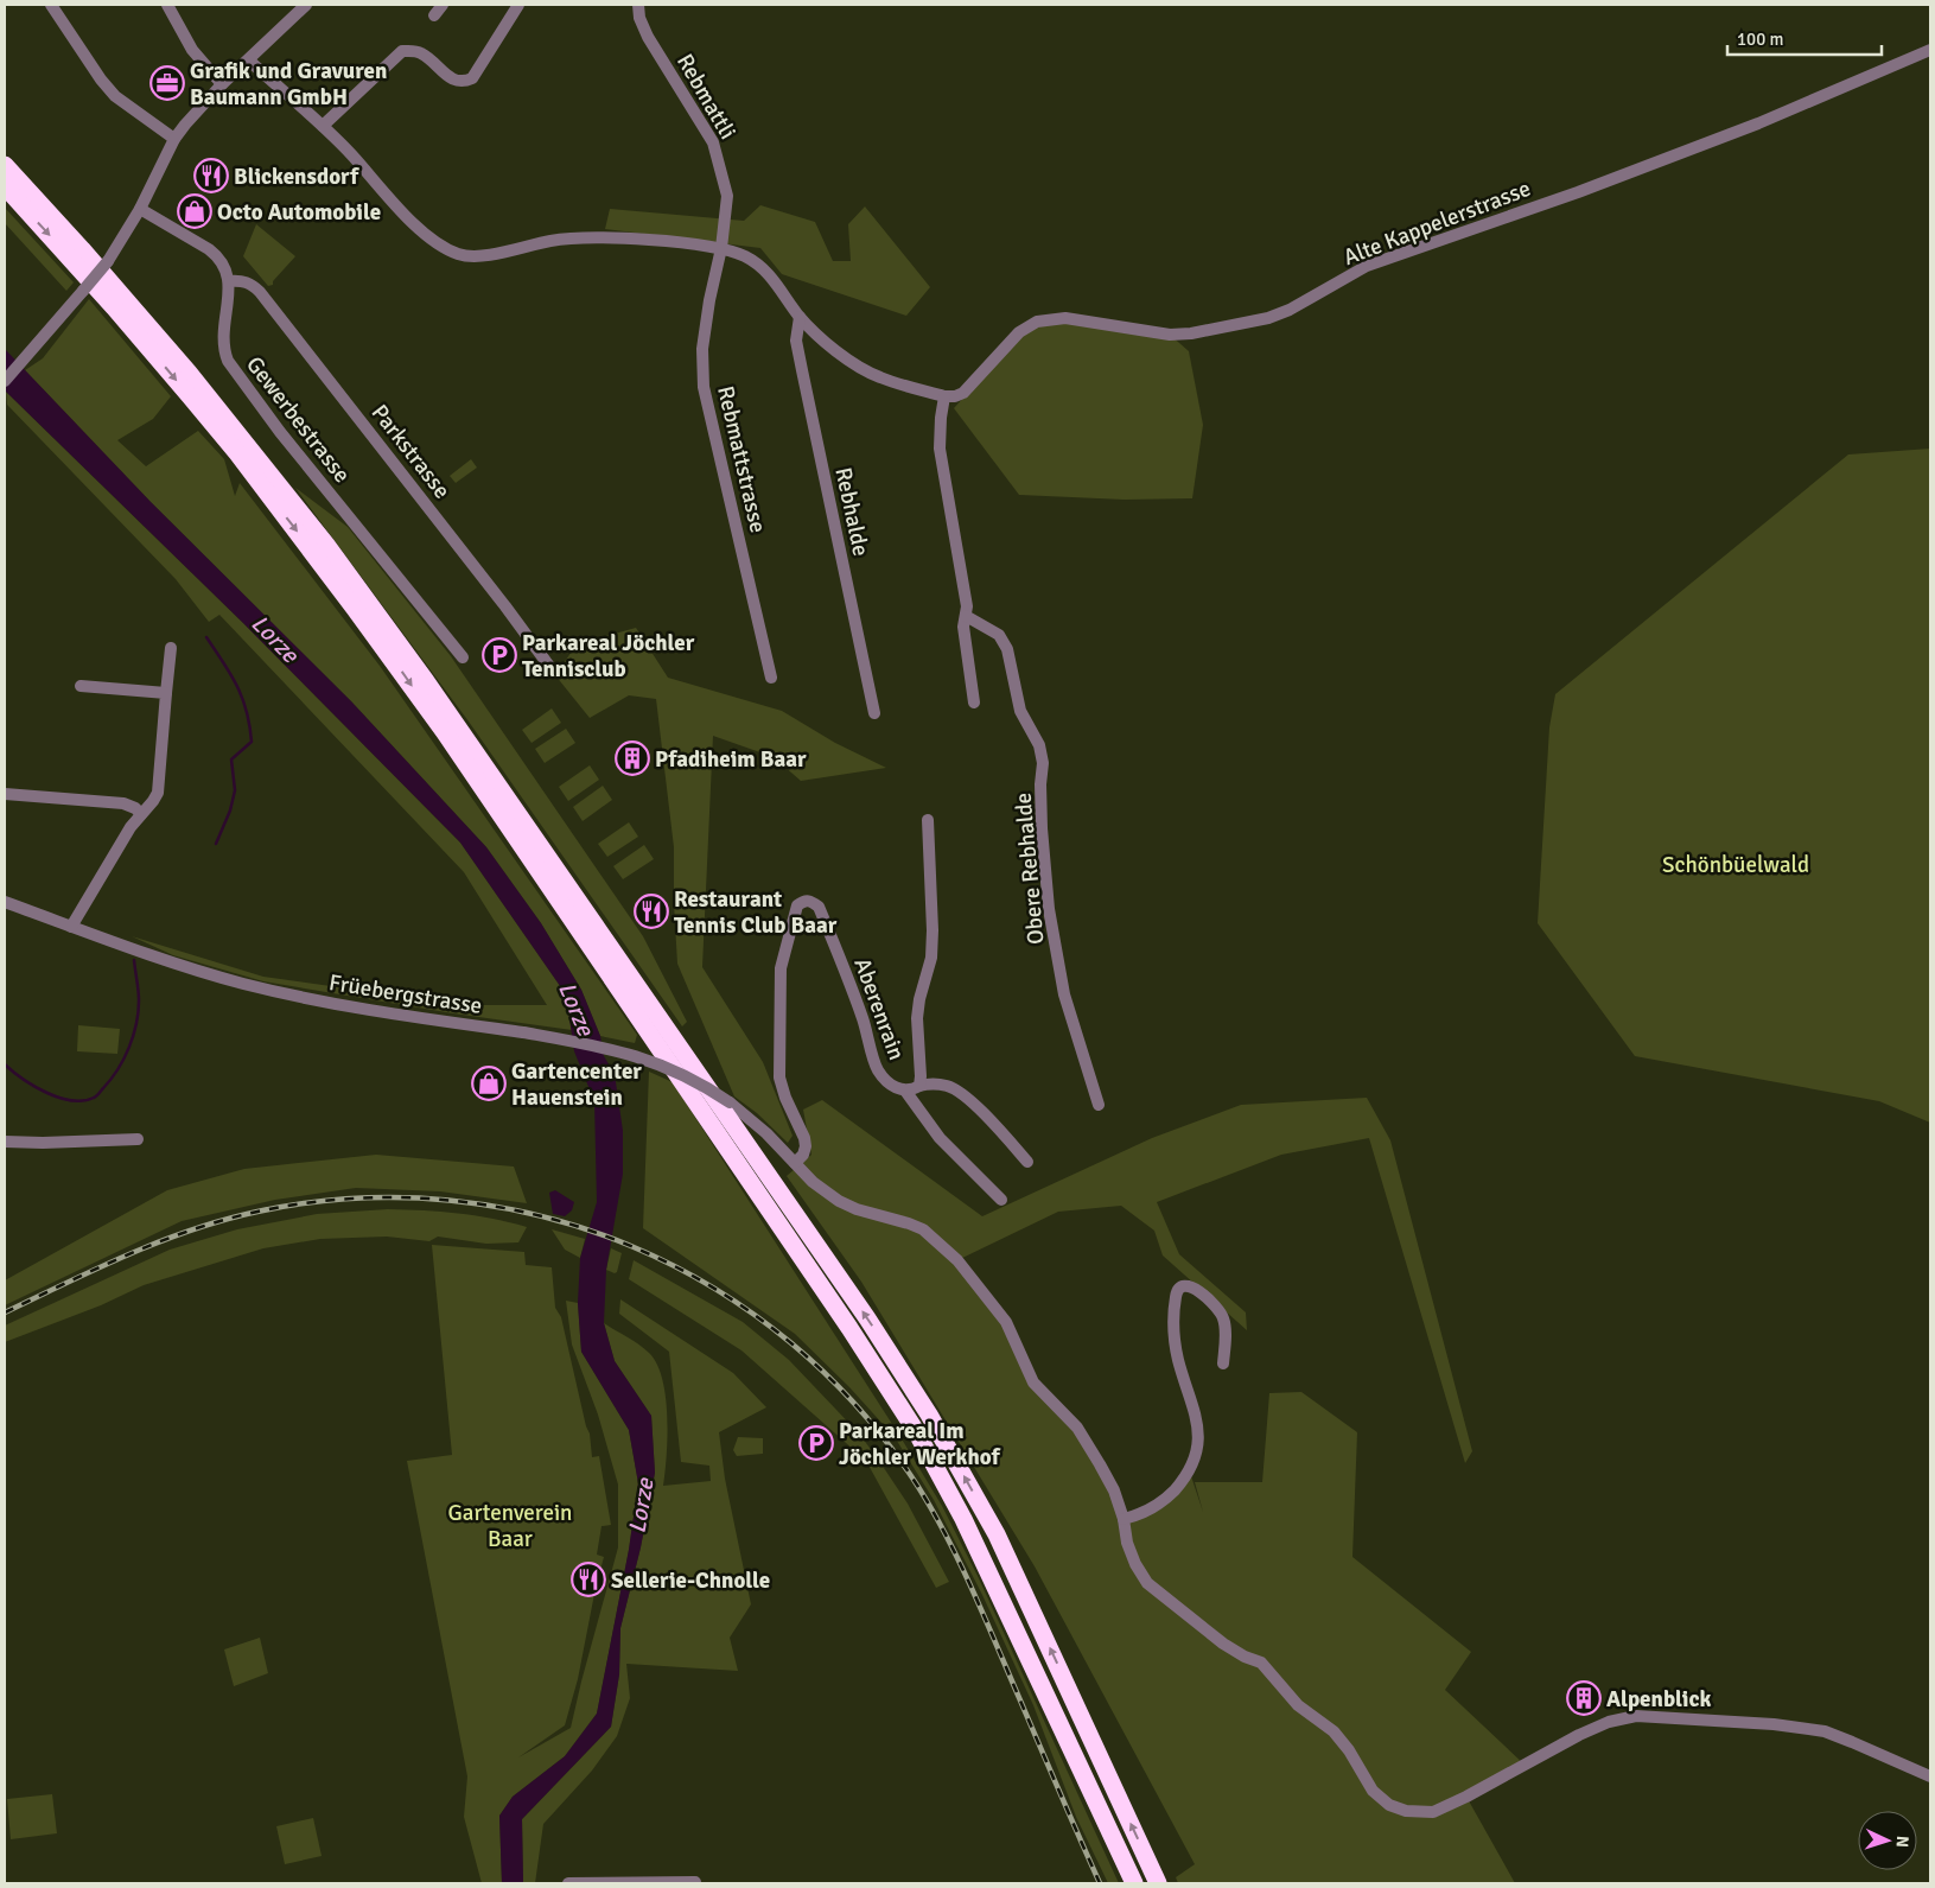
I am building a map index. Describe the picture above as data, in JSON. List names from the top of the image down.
{
  "streets": {
    "street": [
      "Rebmattli",
      "Alte Kappelerstrasse",
      "Gewerbestrasse",
      "Parkstrasse",
      "Rebmattstrasse",
      "Rebhalde",
      "Obere Rebhalde",
      "Früebergstrasse",
      "Aberenrain"
    ]
  },
  "crossings": [
    ["Rebmattli", "Rebmattstrasse"],
    ["Gewerbestrasse", "Parkstrasse"],
    ["Früebergstrasse", "Aberenrain"]
  ],
  "water": ["Lorze"],
  "parks": ["Schönbüelwald", "Gartenverein Baar"],
  "places": {
    "office": ["Grafik und Gravuren Baumann GmbH"],
    "restaurant": ["Blickensdorf", "Restaurant Tennis Club Baar", "Sellerie-Chnolle"],
    "shop": ["Octo Automobile", "Gartencenter Hauenstein"],
    "parking": ["Parkareal Jöchler Tennisclub", "Parkareal Im Jöchler Werkhof"],
    "building": ["Pfadiheim Baar", "Alpenblick"]
  },
  "scale_bar": "100 m",
  "north": "right"
}
